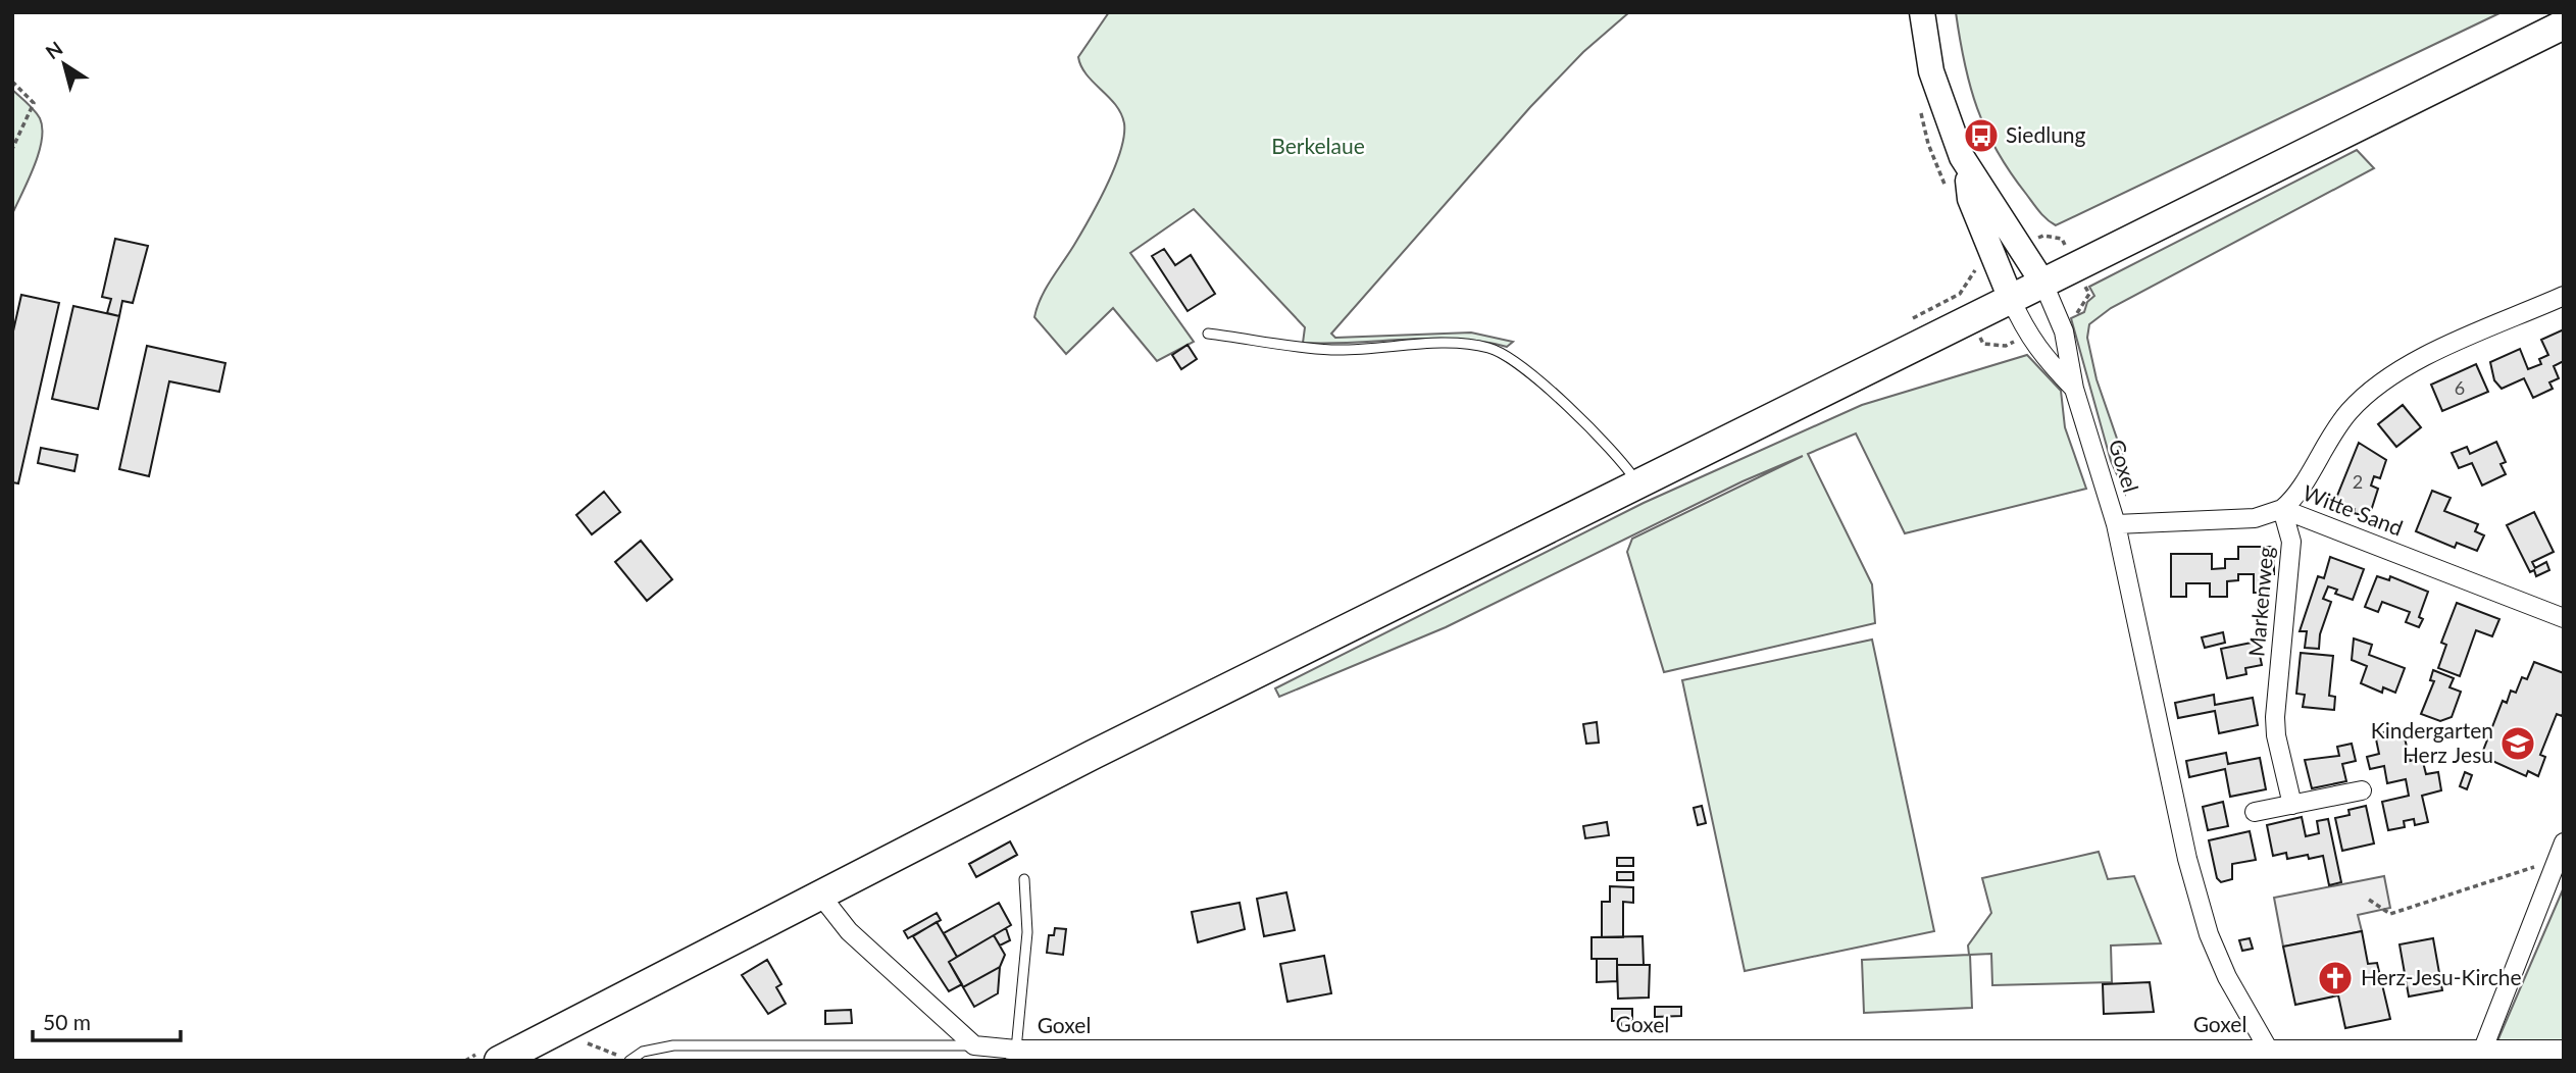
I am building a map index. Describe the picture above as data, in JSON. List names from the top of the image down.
{
  "streets": {
    "street": ["Goxel", "Witte Sand", "Markenweg"]
  },
  "crossings": [
    ["Goxel", "Witte Sand"],
    ["Witte Sand", "Markenweg"]
  ],
  "parks": ["Berkelaue"],
  "places": {
    "bus stop": ["Siedlung"],
    "school or university": ["Kindergarten Herz Jesu"],
    "church": ["Herz-Jesu-Kirche"]
  },
  "house_numbers": ["6", "2"],
  "scale_bar": "50 m",
  "north": "top left"
}
